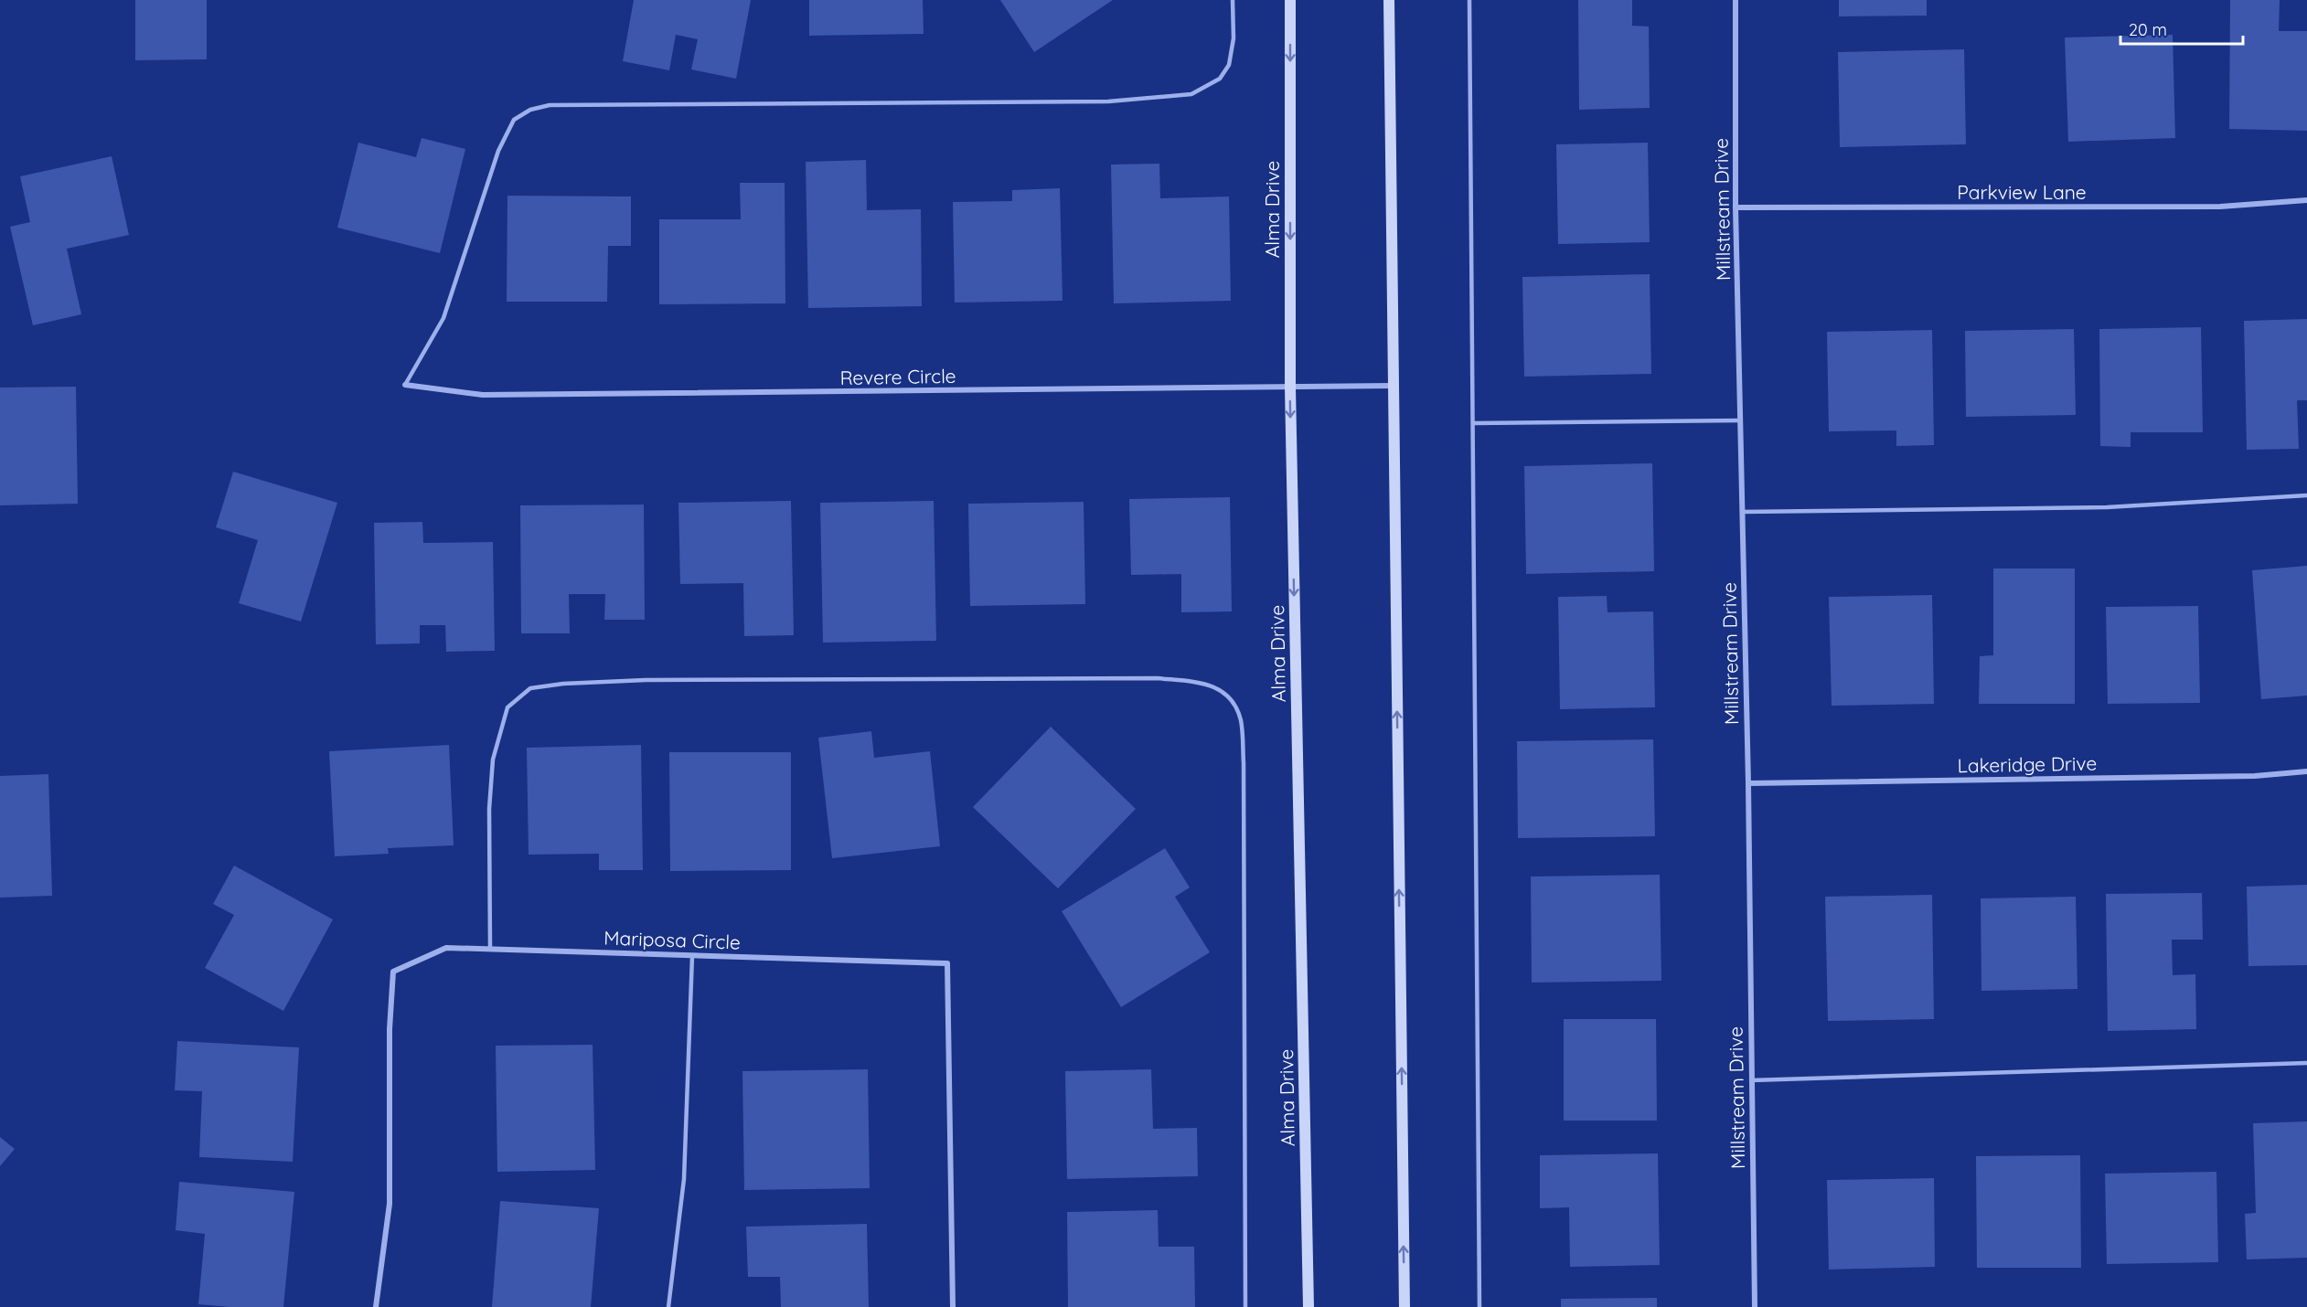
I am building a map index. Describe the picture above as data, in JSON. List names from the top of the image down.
{
  "streets": {
    "main road": ["Alma Drive"],
    "street": [
      "Parkview Lane",
      "Millstream Drive",
      "Revere Circle",
      "Lakeridge Drive",
      "Mariposa Circle"
    ]
  },
  "crossings": [
    ["Parkview Lane", "Millstream Drive"],
    ["Alma Drive", "Revere Circle"],
    ["Millstream Drive", "Lakeridge Drive"]
  ],
  "scale_bar": "20 m"
}
